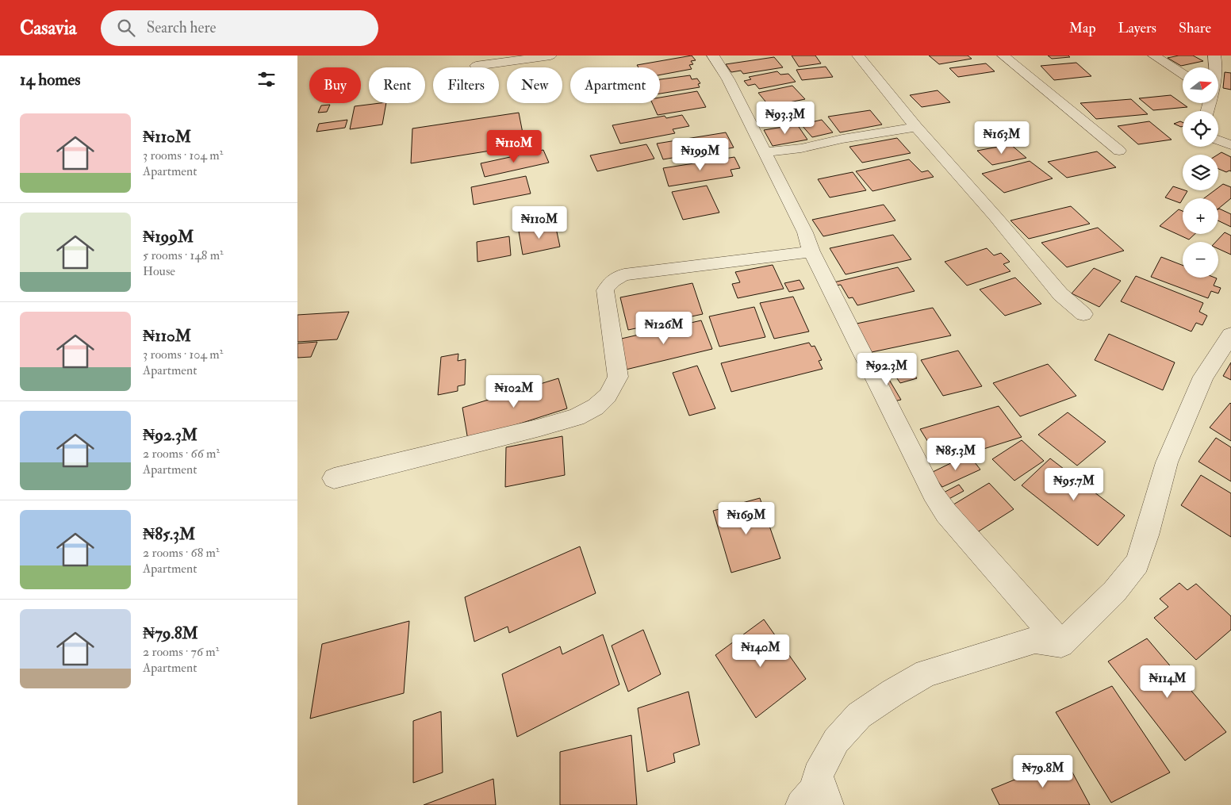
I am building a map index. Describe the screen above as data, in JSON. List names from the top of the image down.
{
  "north": "right",
  "page": {
    "header": "Casavia",
    "search": "Search here",
    "nav": ["Map", "Layers", "Share"],
    "heading": "14 homes",
    "map_buttons": ["+", "−"],
    "chip": [
      "Buy",
      "Rent",
      "Filters",
      "New",
      "Apartment"
    ],
    "price": [
      "₦93.3M",
      "₦163M",
      "₦110M",
      "₦199M",
      "₦110M",
      "₦126M",
      "₦92.3M",
      "₦102M",
      "₦85.3M",
      "₦95.7M",
      "₦169M",
      "₦140M",
      "₦114M",
      "₦79.8M"
    ],
    "list": [
      {
        "name": "₦110M",
        "note": "3 rooms · 104 m² · Apartment"
      },
      {
        "name": "₦199M",
        "note": "5 rooms · 148 m² · House"
      },
      {
        "name": "₦110M",
        "note": "3 rooms · 104 m² · Apartment"
      },
      {
        "name": "₦92.3M",
        "note": "2 rooms · 66 m² · Apartment"
      },
      {
        "name": "₦85.3M",
        "note": "2 rooms · 68 m² · Apartment"
      },
      {
        "name": "₦79.8M",
        "note": "2 rooms · 76 m² · Apartment"
      }
    ]
  }
}
